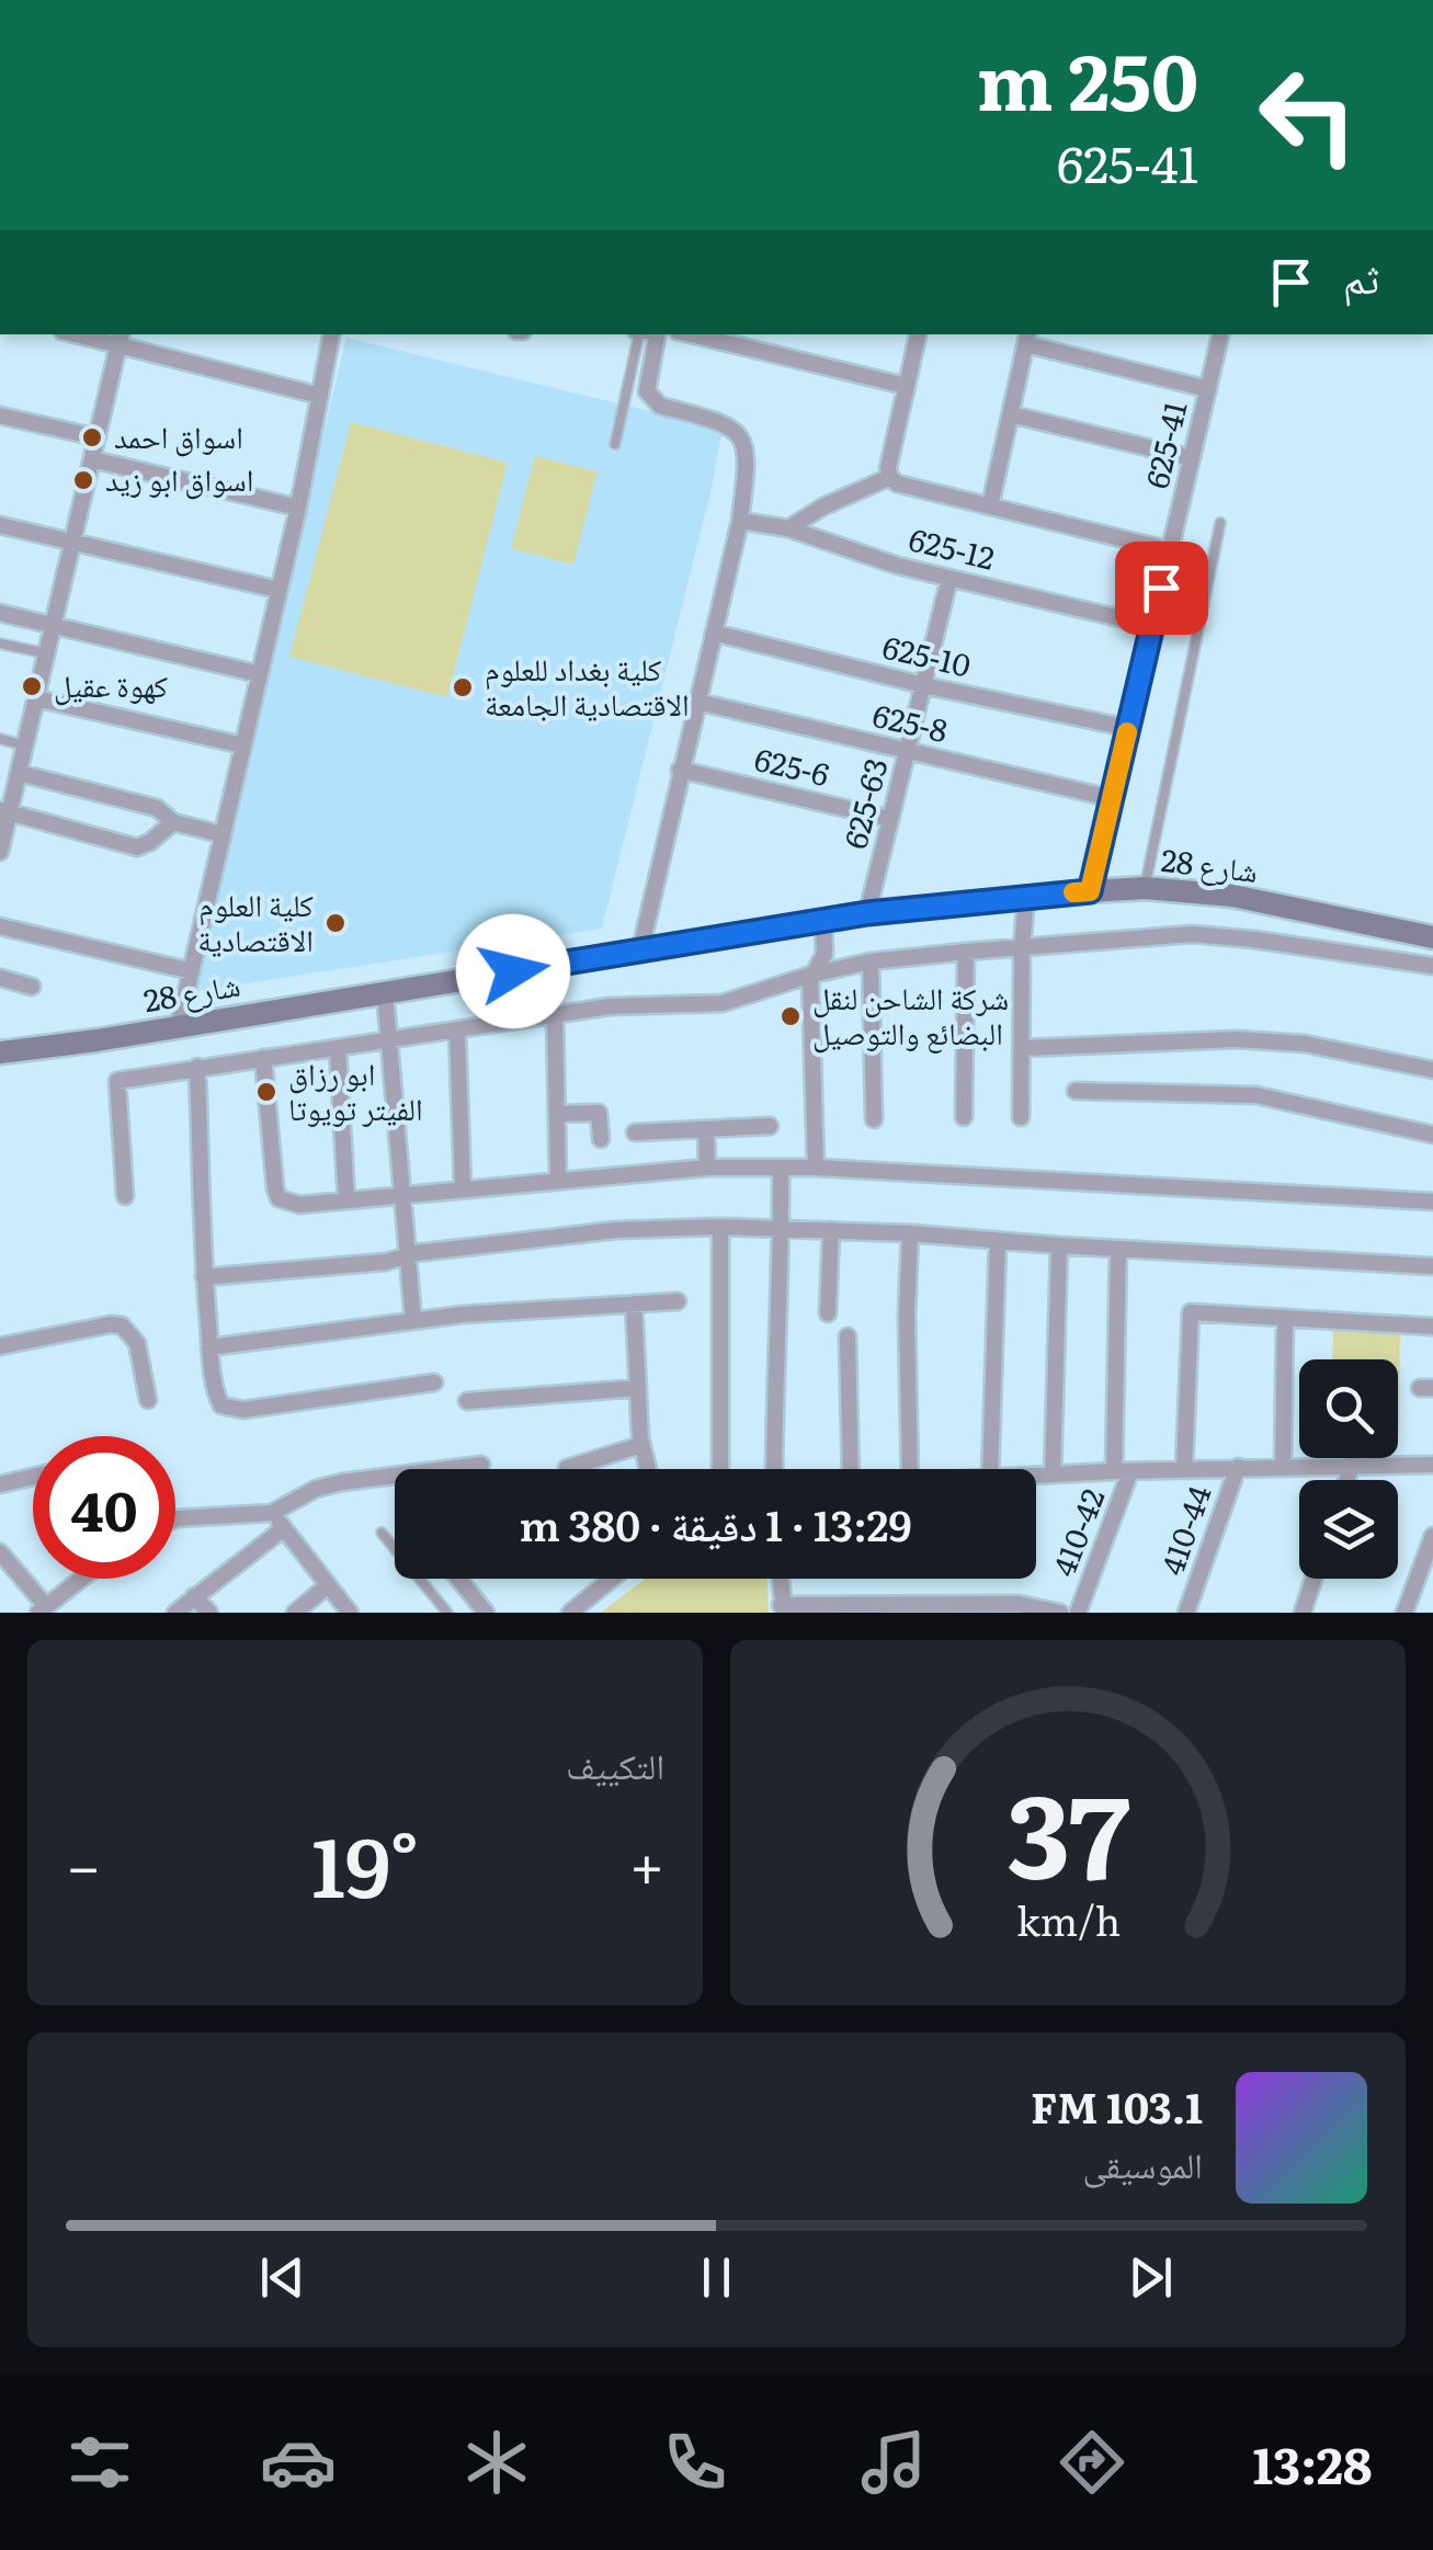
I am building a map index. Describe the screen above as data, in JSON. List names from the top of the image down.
{
  "streets": {
    "street": [
      "625-41",
      "625-12",
      "625-10",
      "625-8",
      "625-6",
      "625-63",
      "شارع 28",
      "410-44",
      "410-42"
    ]
  },
  "crossings": [
    ["625-41", "625-12"],
    ["625-41", "625-10"],
    ["625-41", "625-8"],
    ["625-41", "شارع 28"],
    ["625-12", "625-63"],
    ["625-10", "625-63"],
    ["625-8", "625-63"],
    ["625-6", "625-63"],
    ["625-63", "شارع 28"]
  ],
  "places": [
    "اسواق احمد",
    "اسواق ابو زيد",
    "كهوة عقيل",
    "كلية بغداد للعلوم الاقتصادية الجامعة",
    "كلية العلوم الاقتصادية",
    "شركة الشاحن لنقل البضائع والتوصيل",
    "ابو رزاق الفيتر تويوتا"
  ],
  "page": {
    "turn": ["250 m", "625-41"],
    "then": "ثم",
    "limit": "40",
    "trip": "13:29 · 1 دقيقة · 380 m",
    "tile": "التكييف",
    "heat": ["−", "19°", "+"],
    "song": ["103.1 FM", "الموسيقى"],
    "tabs": "13:28",
    "gauge": ["37", "km/h"]
  }
}
